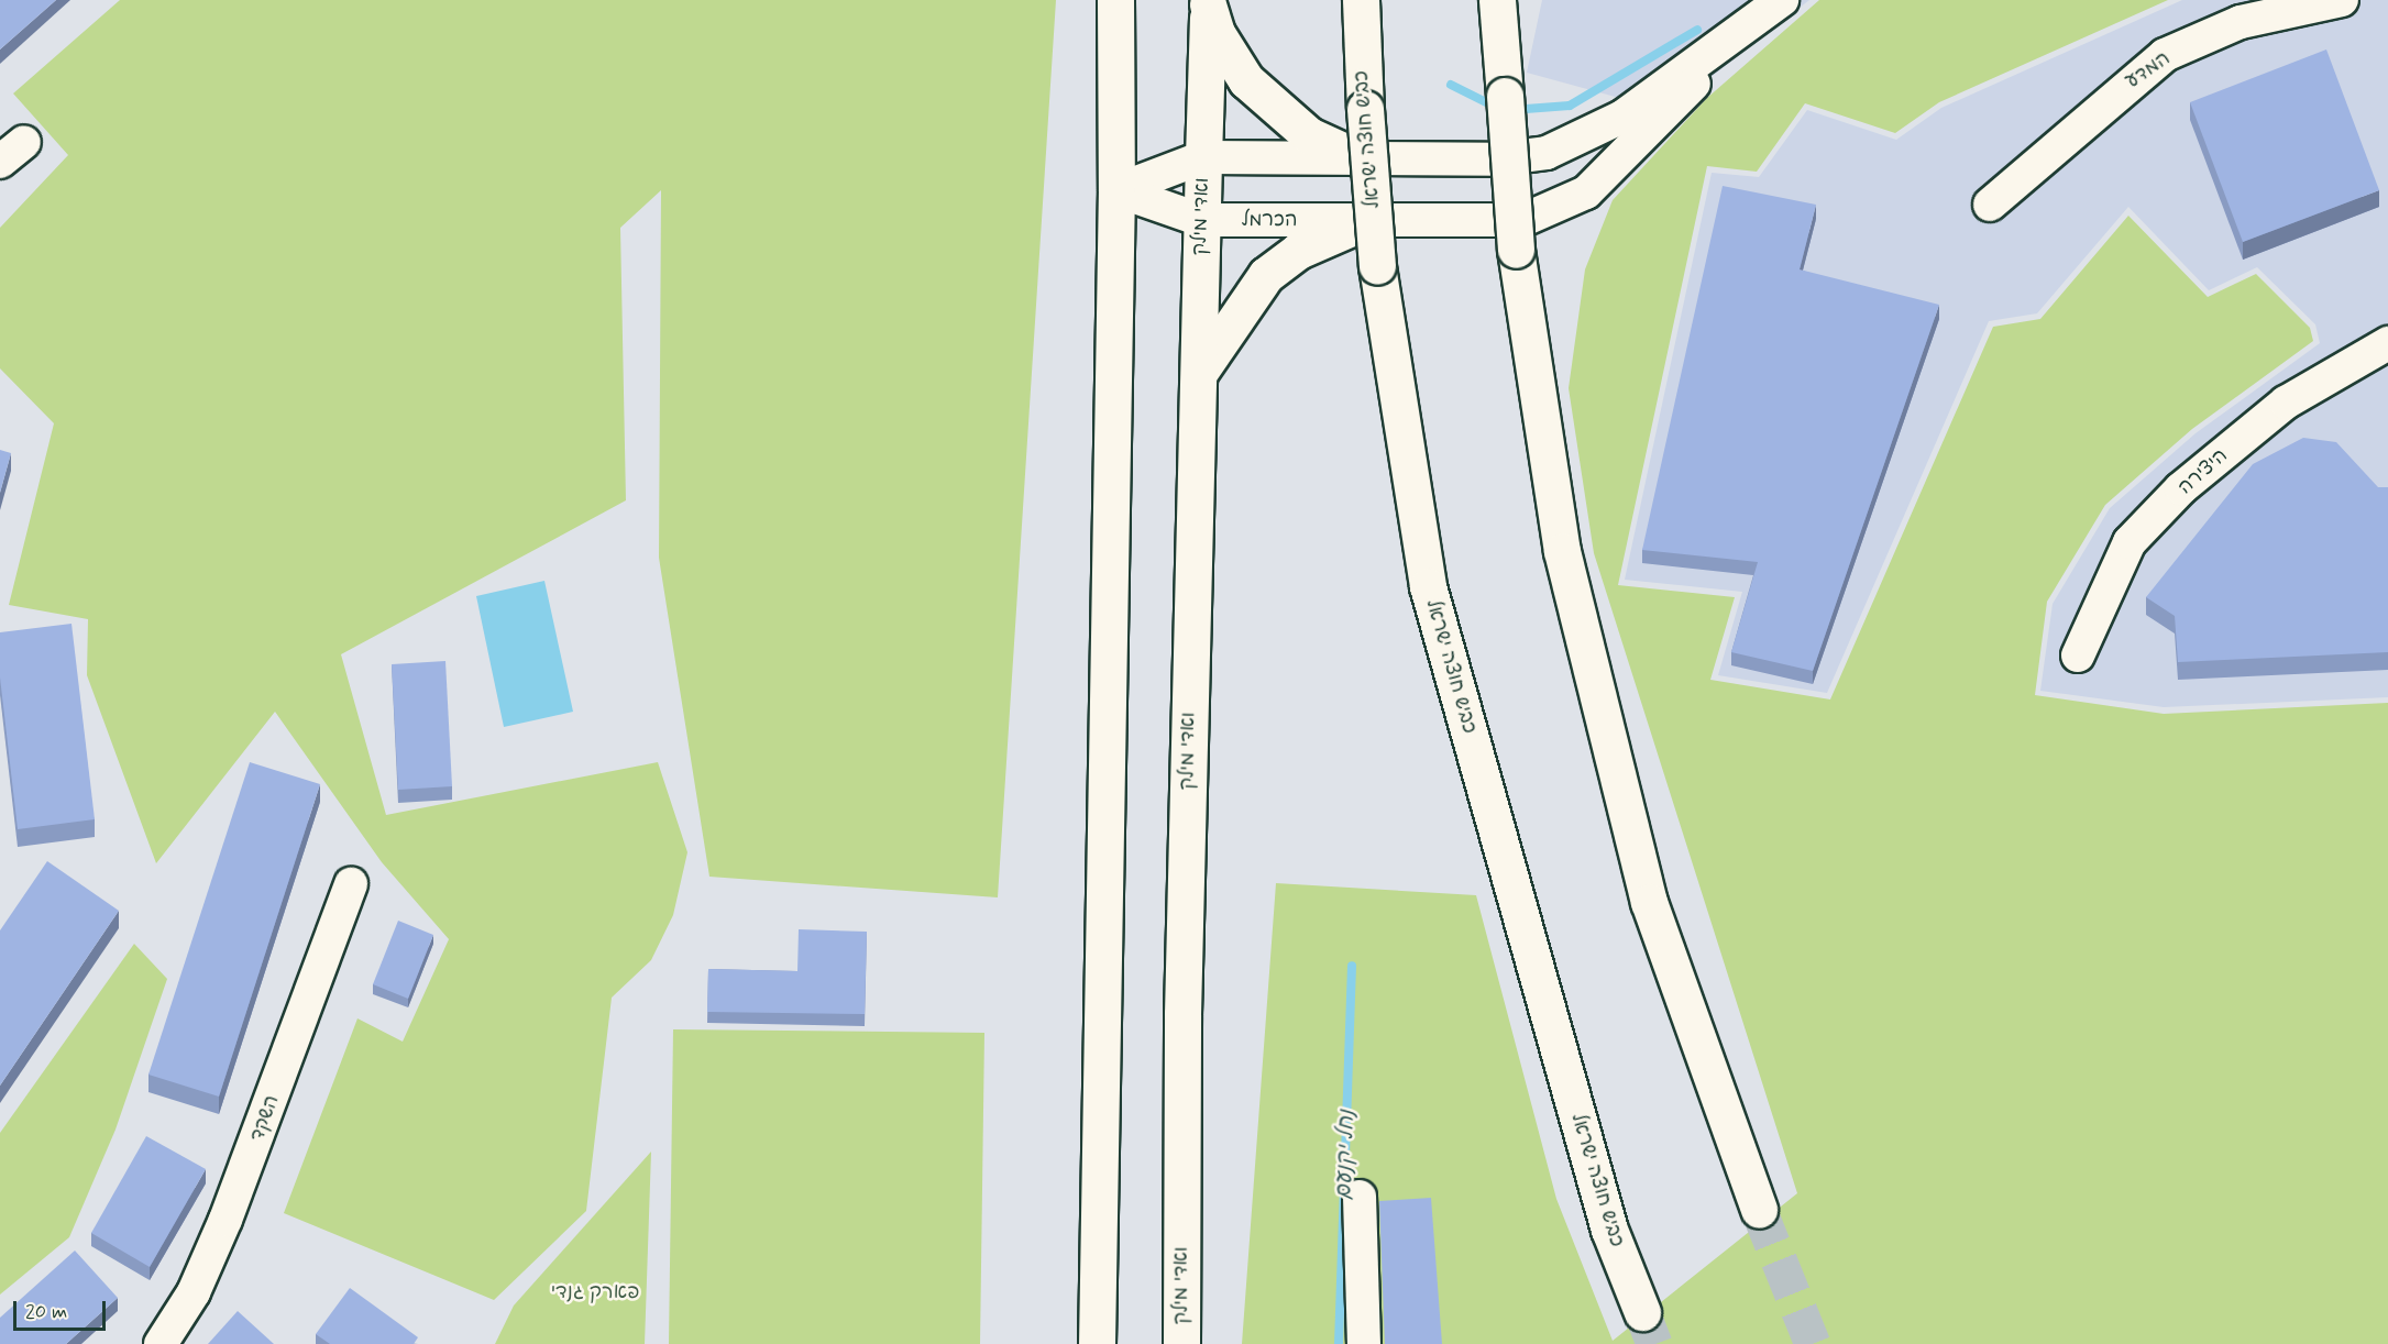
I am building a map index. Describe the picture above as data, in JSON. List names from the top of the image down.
{
  "streets": {
    "main road": ["כביש חוצה ישראל", "ואדי מילק"],
    "street": [
      "המדע",
      "הכרמל",
      "היצירה",
      "השקד"
    ]
  },
  "crossings": [
    ["ואדי מילק", "הכרמל"]
  ],
  "water": ["נחל יקנעם"],
  "parks": ["פארק גנדי"],
  "scale_bar": "20 m"
}
